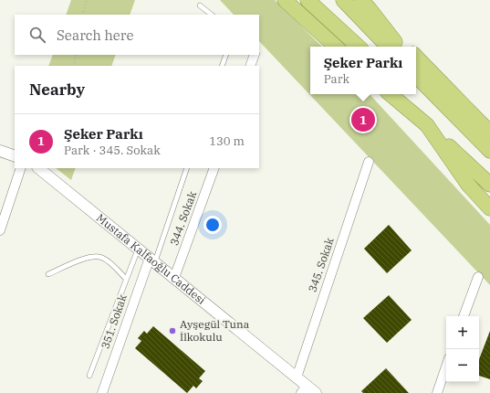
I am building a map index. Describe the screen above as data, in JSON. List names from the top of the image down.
{
  "streets": {
    "street": [
      "344. Sokak",
      "Mustafa Kalfaoğlu Caddesi",
      "345. Sokak",
      "351. Sokak"
    ]
  },
  "crossings": [
    ["344. Sokak", "Mustafa Kalfaoğlu Caddesi"],
    ["Mustafa Kalfaoğlu Caddesi", "345. Sokak"],
    ["Mustafa Kalfaoğlu Caddesi", "351. Sokak"]
  ],
  "places": ["Ayşegül Tuna İlkokulu"],
  "page": {
    "search": "Search here",
    "popup": ["Şeker Parkı", "Park"],
    "heading": "Nearby",
    "pins": "1",
    "list": [
      {
        "mark": "1",
        "name": "Şeker Parkı",
        "note": "Park · 345. Sokak",
        "value": "130 m"
      }
    ],
    "map_buttons": ["+", "−"]
  }
}
